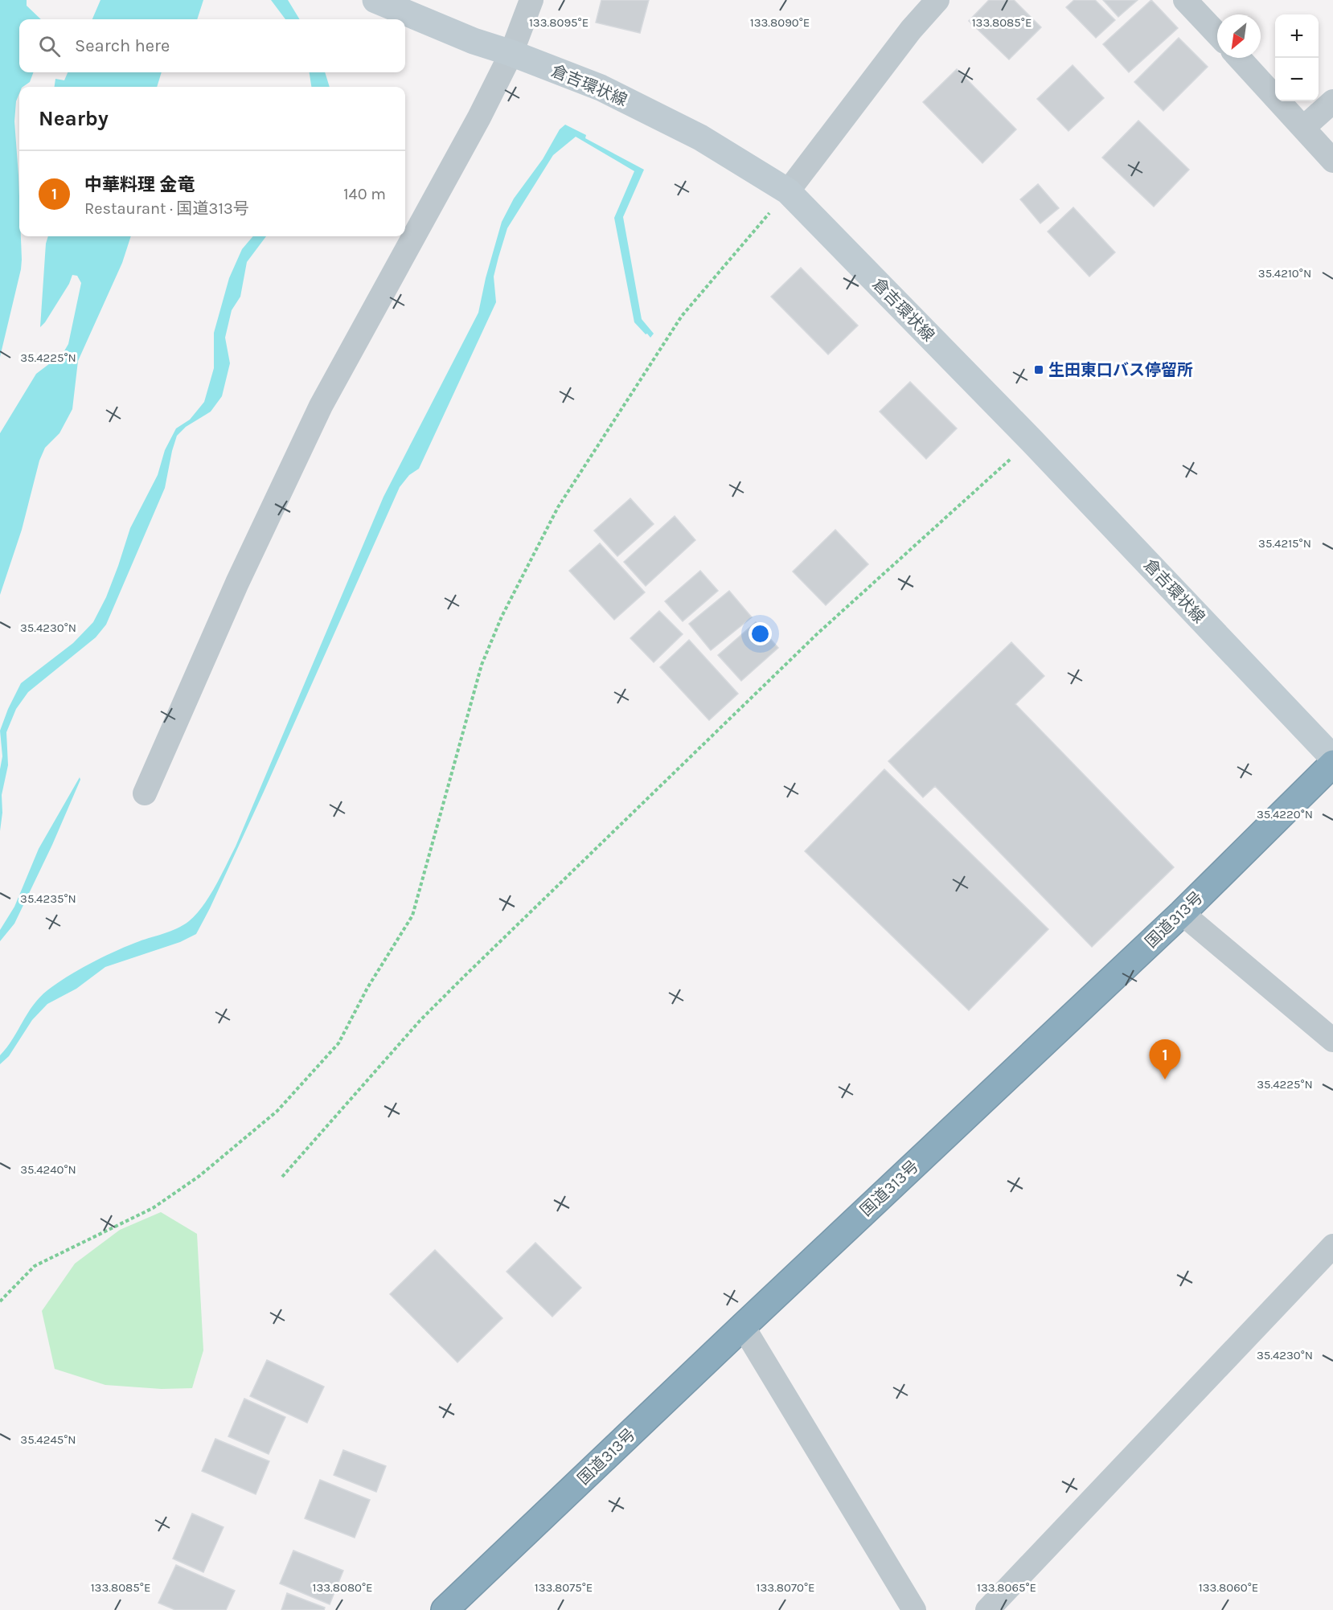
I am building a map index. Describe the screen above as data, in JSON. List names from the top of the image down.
{
  "streets": {
    "highway": ["国道313号"],
    "main road": ["倉吉環状線"]
  },
  "places": {
    "transit": ["生田東口バス停留所"]
  },
  "north": "bottom left",
  "page": {
    "map_buttons": ["+", "−"],
    "search": "Search here",
    "heading": "Nearby",
    "list": [
      {
        "mark": "1",
        "name": "中華料理 金竜",
        "note": "Restaurant · 国道313号",
        "value": "140 m"
      }
    ],
    "pins": "1"
  },
  "coordinates": [
    "133.8095°E",
    "133.8090°E",
    "133.8085°E",
    "35.4210°N",
    "35.4225°N",
    "35.4215°N",
    "35.4230°N",
    "35.4220°N",
    "35.4235°N",
    "35.4240°N",
    "35.4245°N",
    "133.8080°E",
    "133.8075°E",
    "133.8070°E",
    "133.8065°E",
    "133.8060°E"
  ]
}
